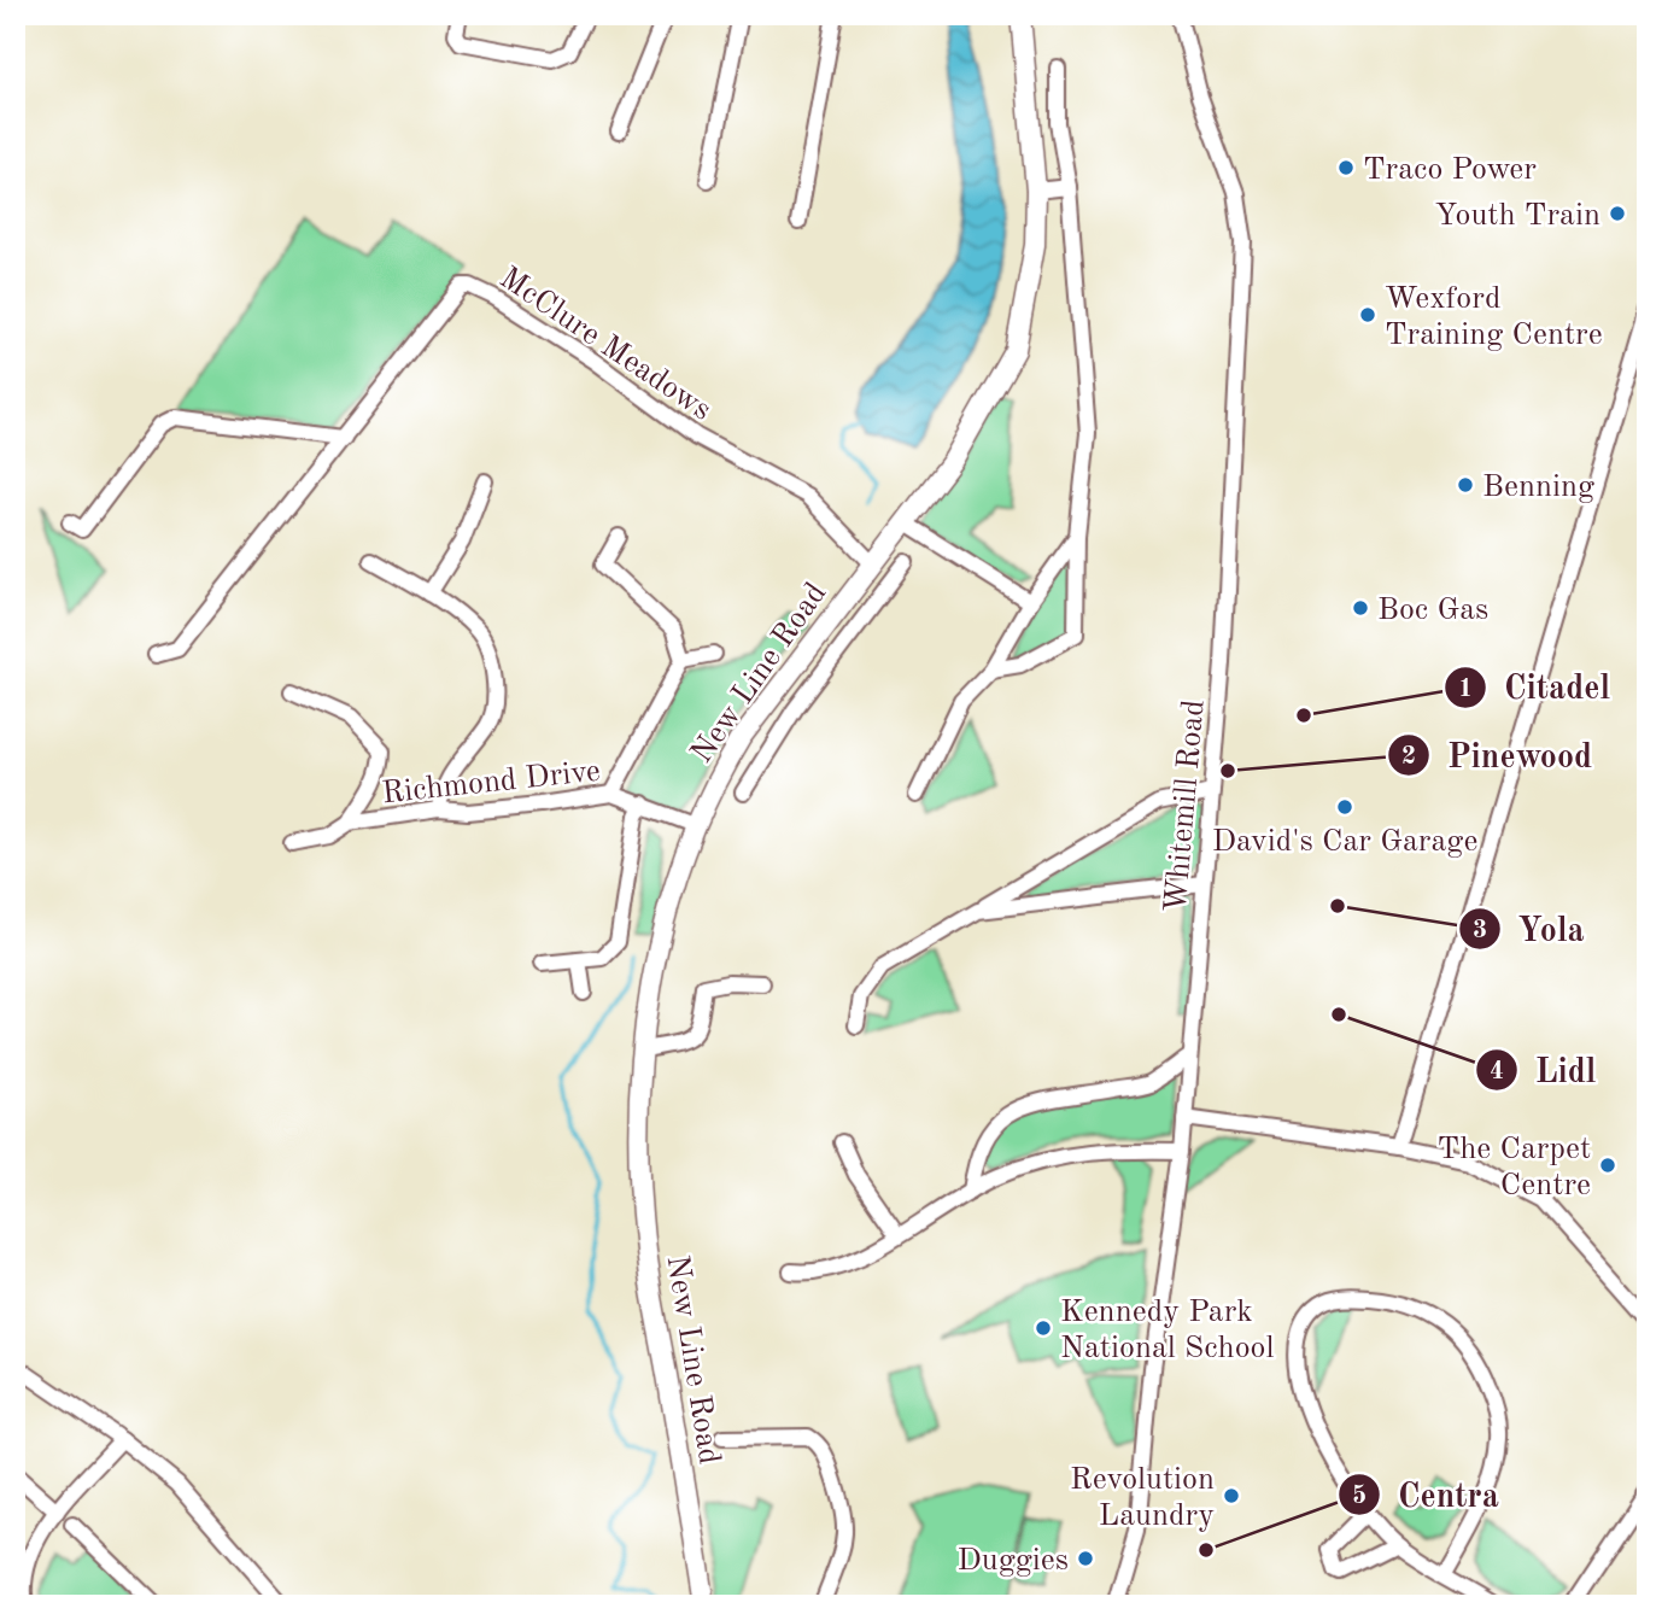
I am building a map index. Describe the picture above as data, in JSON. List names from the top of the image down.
{
  "streets": {
    "main road": ["New Line Road"],
    "street": ["McClure Meadows", "Richmond Drive", "Whitemill Road"]
  },
  "crossings": [
    ["McClure Meadows", "New Line Road"],
    ["New Line Road", "Richmond Drive"]
  ],
  "places": [
    "Traco Power",
    "Youth Train",
    "Wexford Training Centre",
    "Benning",
    "Boc Gas",
    "Citadel",
    "Pinewood",
    "David's Car Garage",
    "Yola",
    "Lidl",
    "The Carpet Centre",
    "Kennedy Park National School",
    "Revolution Laundry",
    "Centra",
    "Duggies"
  ]
}
